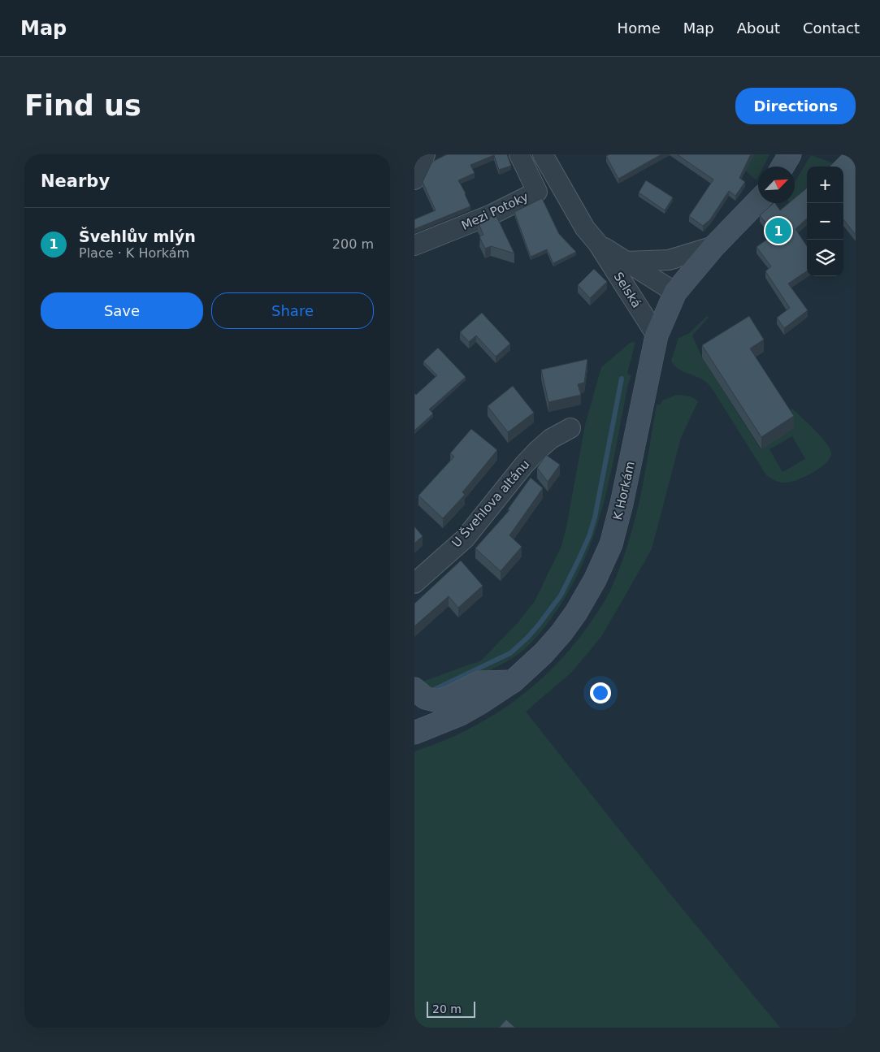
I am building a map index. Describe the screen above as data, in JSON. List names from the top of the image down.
{
  "streets": {
    "main road": ["K Horkám"],
    "street": ["Mezi Potoky", "Selská", "U Švehlova altánu"]
  },
  "crossings": [
    ["Selská", "K Horkám"]
  ],
  "scale_bar": "20 m",
  "north": "top right",
  "page": {
    "header": "Map",
    "nav": [
      "Home",
      "Map",
      "About",
      "Contact"
    ],
    "buttons": [
      "Directions",
      ["Save", "Share"]
    ],
    "title": "Find us",
    "heading": "Nearby",
    "map_buttons": ["+", "−"],
    "list": [
      {
        "mark": "1",
        "name": "Švehlův mlýn",
        "note": "Place · K Horkám",
        "value": "200 m"
      }
    ],
    "pins": "1",
    "scale": "20 m"
  }
}
